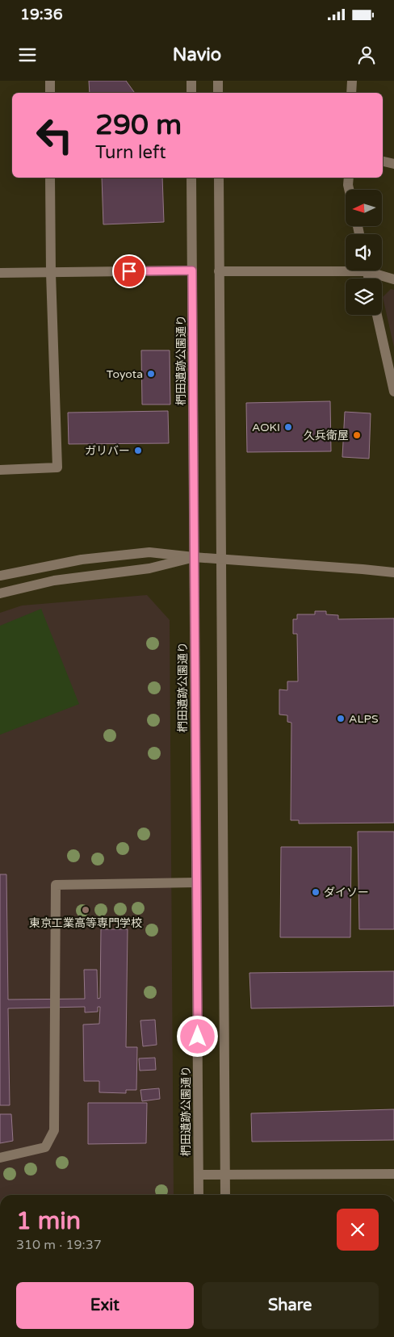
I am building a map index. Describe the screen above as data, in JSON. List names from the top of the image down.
{
  "streets": {
    "street": ["椚田遺跡公園通り"]
  },
  "places": [
    "Toyota",
    "AOKI",
    "久兵衛屋",
    "ガリバー",
    "ALPS",
    "ダイソー",
    "東京工業高等専門学校"
  ],
  "north": "left",
  "page": {
    "status": "19:36",
    "header": "Navio",
    "turn": ["290 m", "Turn left"],
    "heading": ["1 min", "310 m · 19:37"],
    "buttons": ["Exit", "Share"]
  }
}
